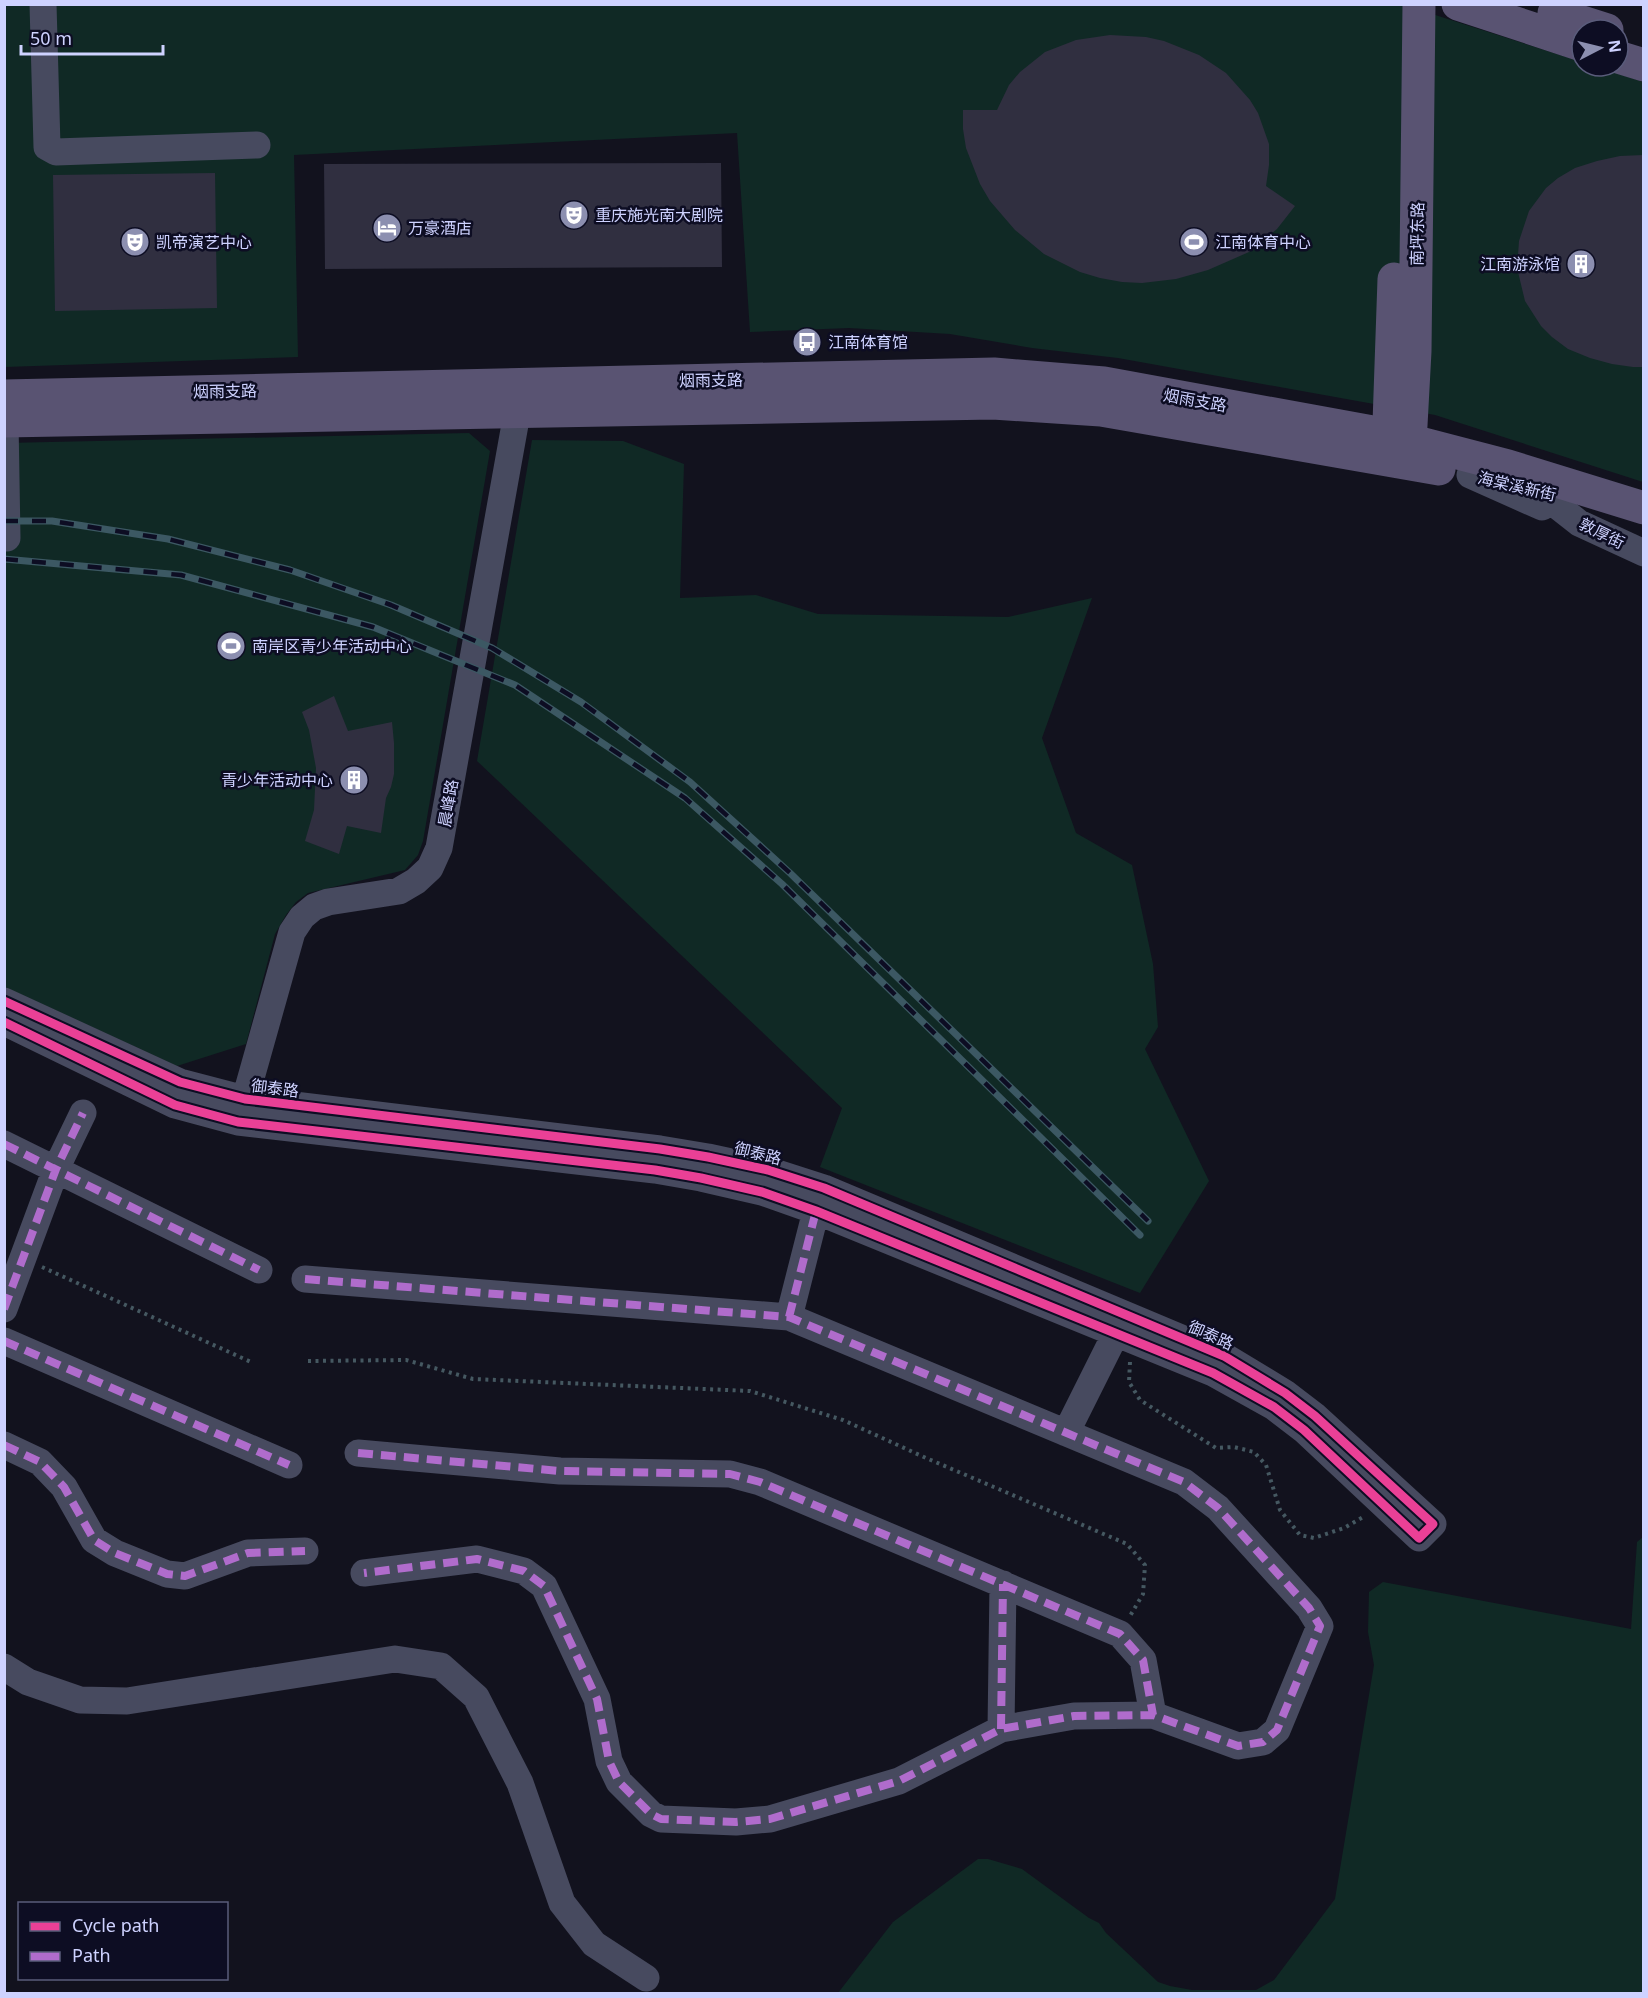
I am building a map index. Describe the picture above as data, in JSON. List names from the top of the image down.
{
  "streets": {
    "main road": ["南坪东路", "烟雨支路", "海棠溪新街"],
    "street": ["敦厚街", "晨峰路", "御泰路"]
  },
  "crossings": [
    ["南坪东路", "烟雨支路"],
    ["南坪东路", "海棠溪新街"],
    ["烟雨支路", "海棠溪新街"],
    ["烟雨支路", "晨峰路"],
    ["海棠溪新街", "敦厚街"],
    ["晨峰路", "御泰路"]
  ],
  "places": {
    "theatre": ["重庆施光南大剧院", "凯帝演艺中心"],
    "hotel": ["万豪酒店"],
    "sports": ["江南体育中心", "南岸区青少年活动中心"],
    "building": ["江南游泳馆", "青少年活动中心"],
    "bus stop": ["江南体育馆"]
  },
  "legend": ["Cycle path", "Path"],
  "scale_bar": "50 m",
  "north": "right"
}
